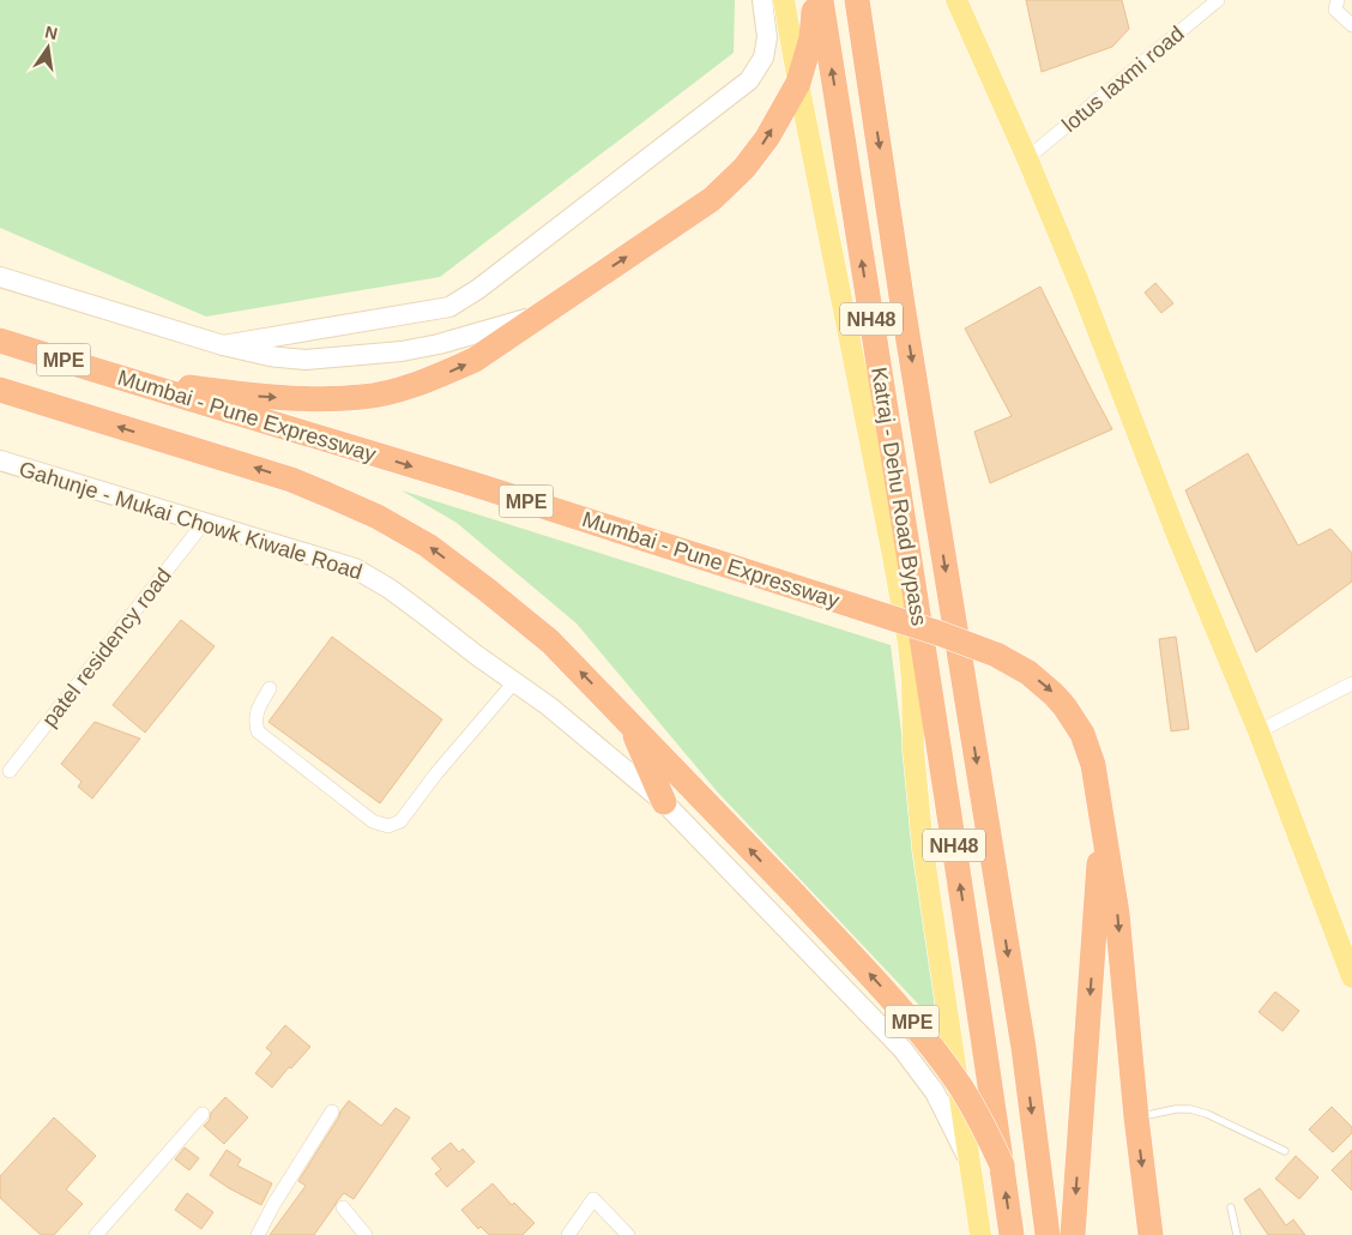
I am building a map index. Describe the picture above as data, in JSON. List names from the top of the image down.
{
  "streets": {
    "highway": [
      "NH48",
      "MPE",
      "Mumbai - Pune Expressway",
      "Katraj - Dehu Road Bypass"
    ],
    "street": ["lotus laxmi road", "Gahunje - Mukai Chowk Kiwale Road", "patel residency road"]
  },
  "crossings": [
    ["NH48", "MPE"],
    ["NH48", "Katraj - Dehu Road Bypass"],
    ["MPE", "Mumbai - Pune Expressway"],
    ["Gahunje - Mukai Chowk Kiwale Road", "patel residency road"]
  ],
  "north": "top"
}
